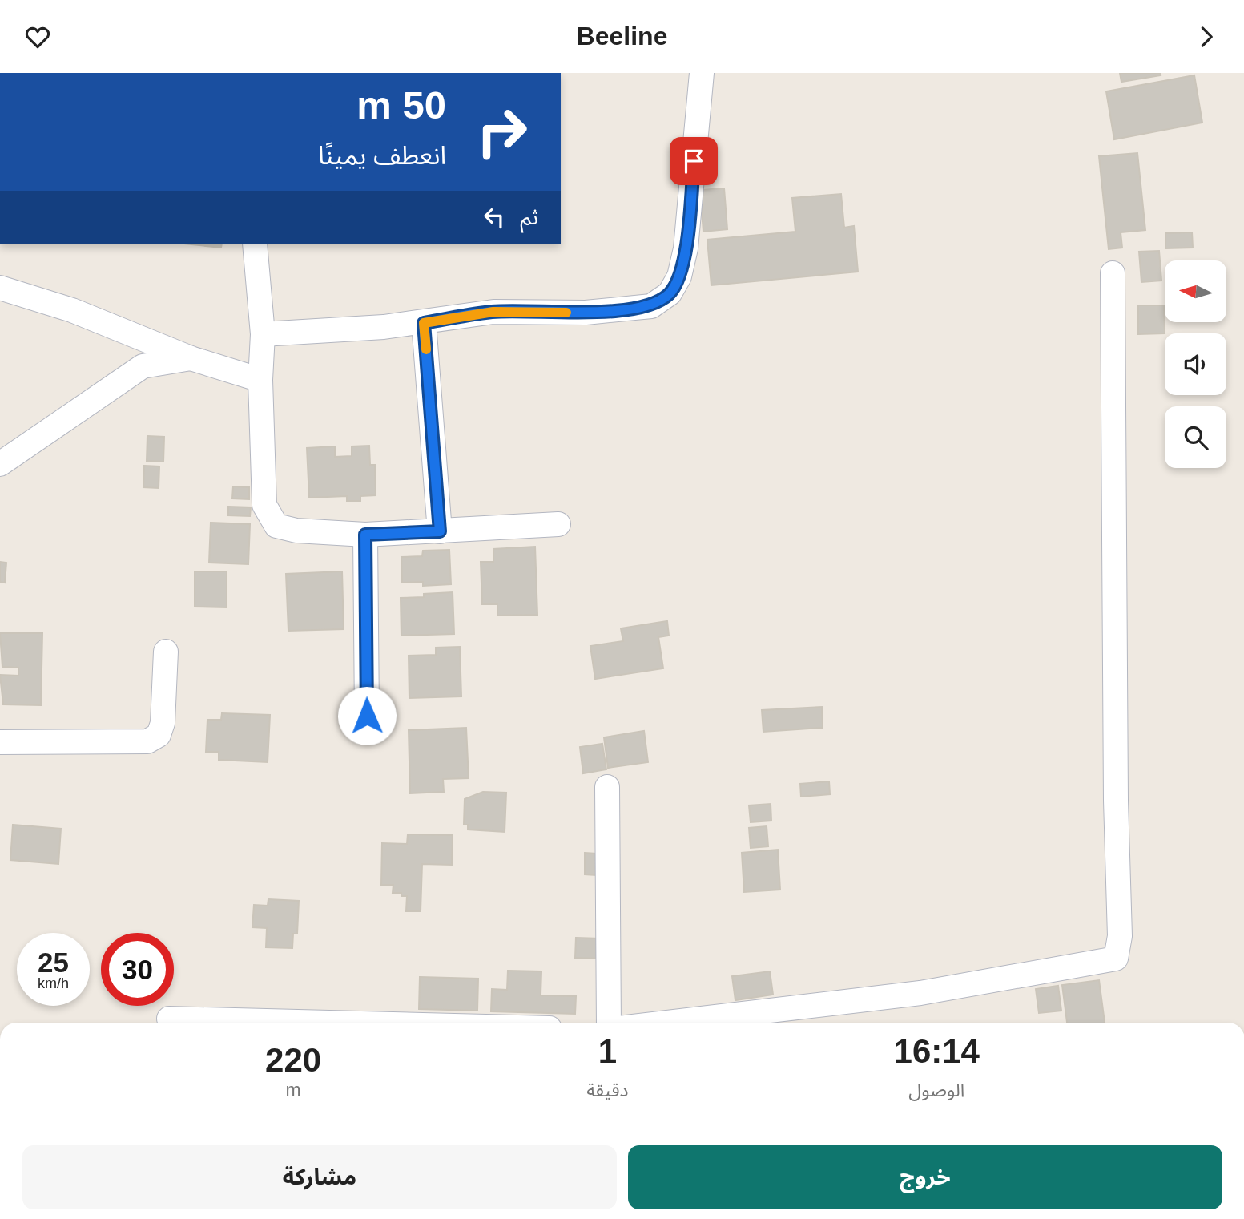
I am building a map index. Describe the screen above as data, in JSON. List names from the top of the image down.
{
  "north": "left",
  "page": {
    "header": "Beeline",
    "turn": ["50 m", "انعطف يمينًا"],
    "then": "ثم",
    "speed": "25 km/h",
    "limit": "30",
    "eta": [
      "16:14",
      "الوصول",
      "1",
      "دقيقة",
      "220",
      "m"
    ],
    "buttons": ["خروج", "مشاركة"]
  }
}
